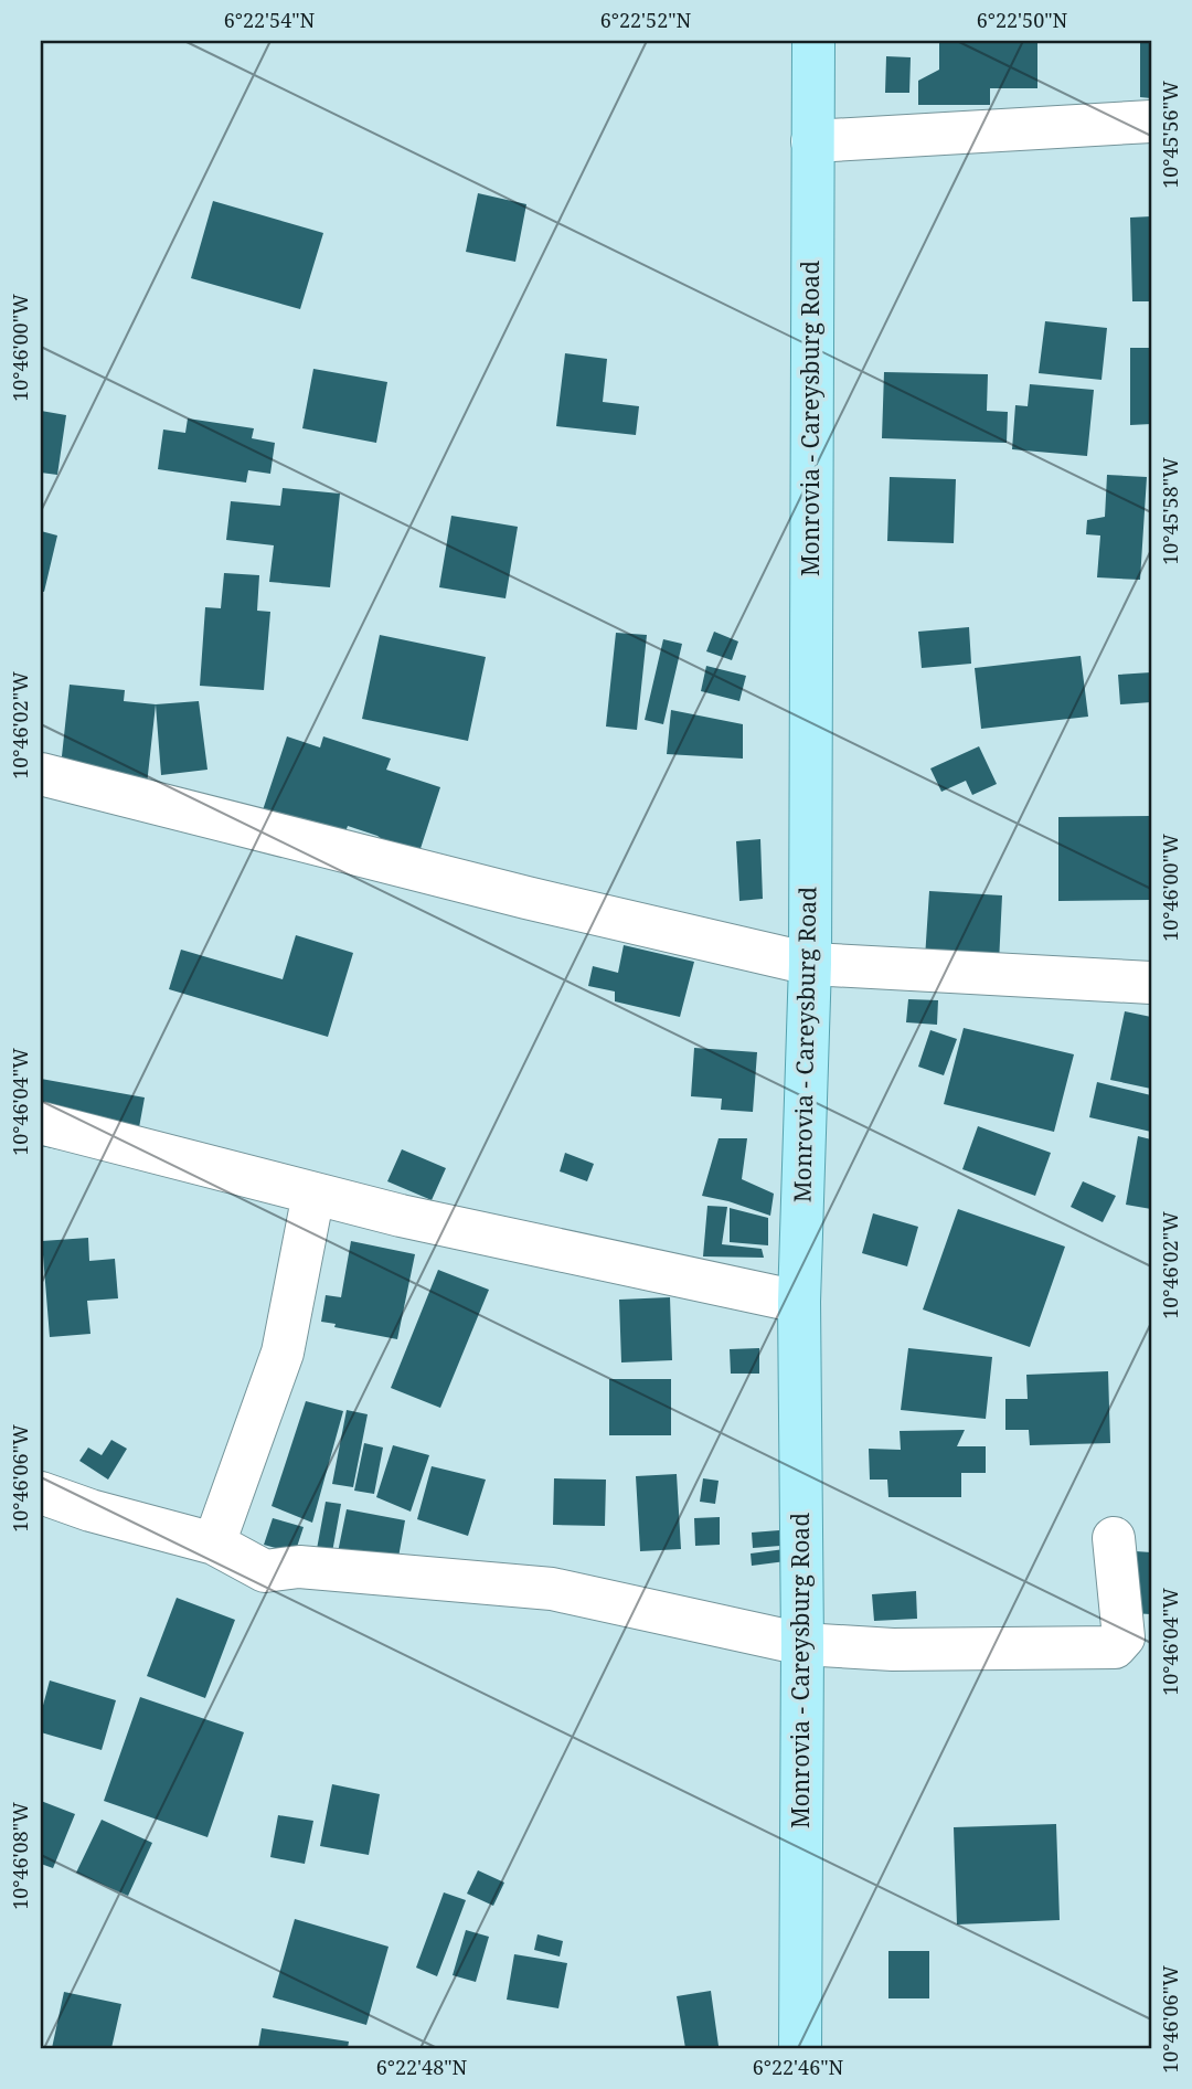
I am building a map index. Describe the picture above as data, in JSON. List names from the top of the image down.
{
  "streets": {
    "main road": ["Monrovia - Careysburg Road"]
  },
  "coordinates": [
    "6°22'54\"N",
    "6°22'52\"N",
    "6°22'50\"N",
    "10°45'56\"W",
    "10°46'00\"W",
    "10°45'58\"W",
    "10°46'02\"W",
    "10°46'04\"W",
    "10°46'06\"W",
    "10°46'08\"W",
    "6°22'48\"N",
    "6°22'46\"N"
  ]
}
